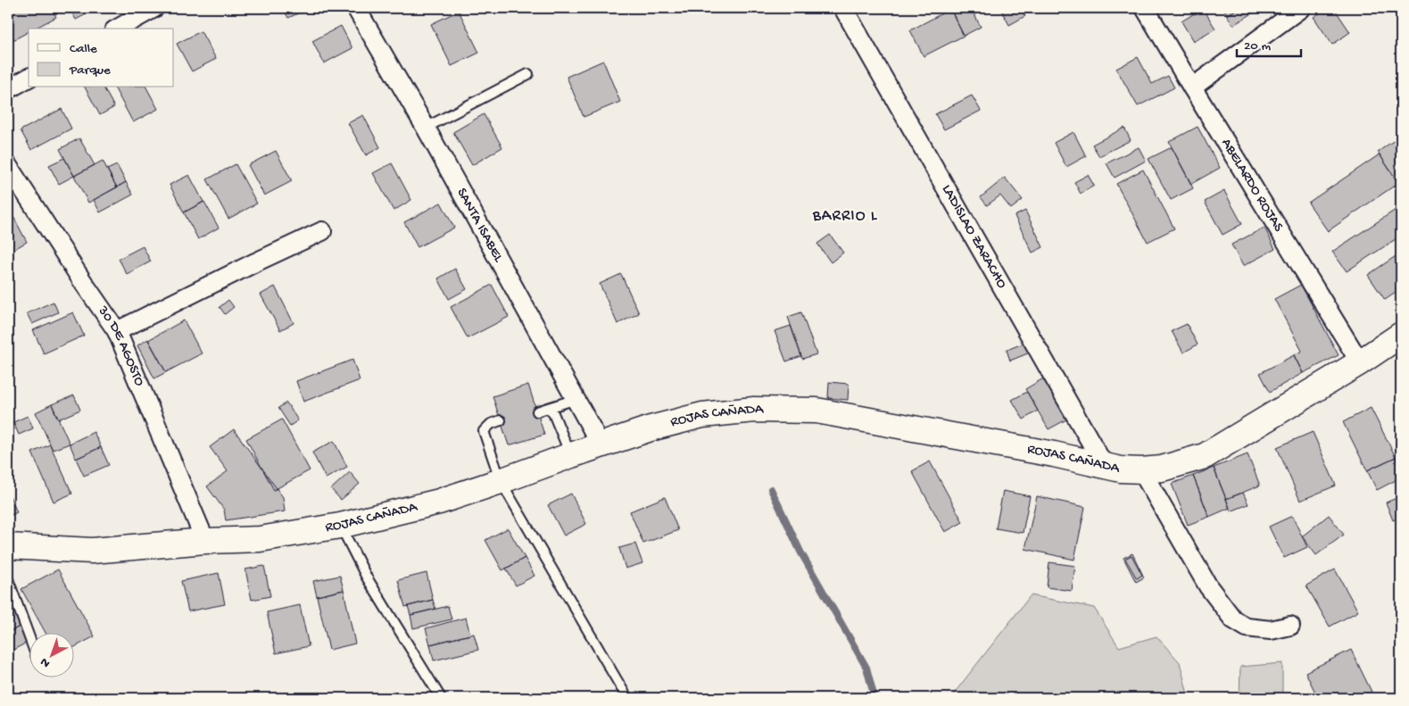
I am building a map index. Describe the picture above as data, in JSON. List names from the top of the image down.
{
  "streets": {
    "main road": ["ROJAS CAÑADA"],
    "street": [
      "ABELARDO ROJAS",
      "SANTA ISABEL",
      "LADISLAO ZARACHO",
      "30 DE AGOSTO"
    ]
  },
  "crossings": [
    ["ABELARDO ROJAS", "ROJAS CAÑADA"],
    ["SANTA ISABEL", "ROJAS CAÑADA"],
    ["LADISLAO ZARACHO", "ROJAS CAÑADA"],
    ["30 DE AGOSTO", "ROJAS CAÑADA"]
  ],
  "districts": ["BARRIO L"],
  "legend": ["Calle", "Parque"],
  "scale_bar": "20 m",
  "north": "bottom left"
}
